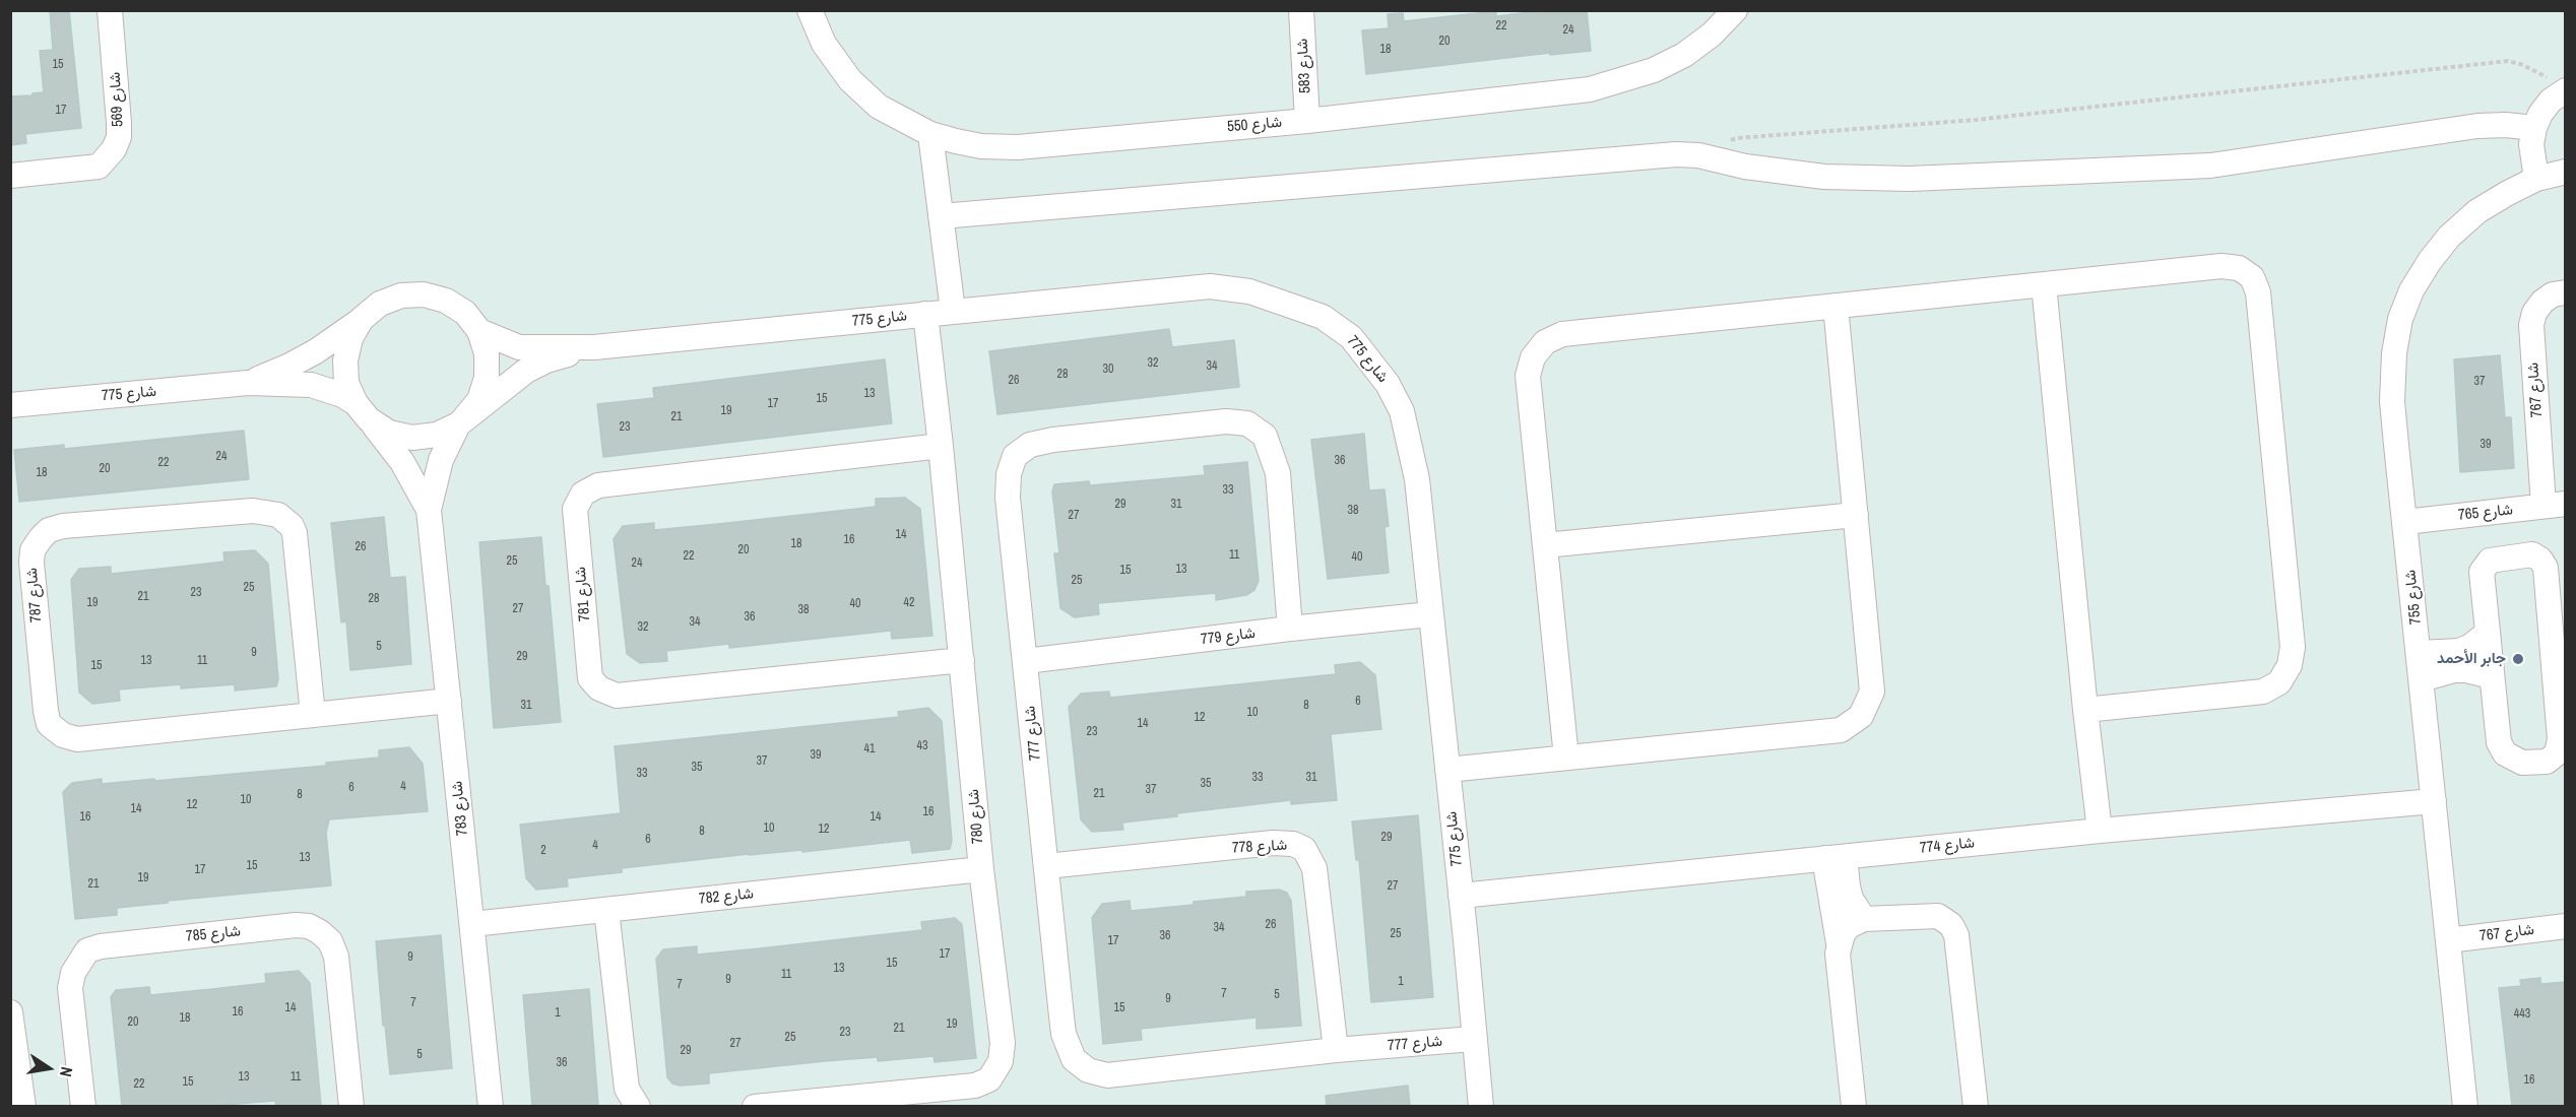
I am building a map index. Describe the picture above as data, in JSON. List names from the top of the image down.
{
  "streets": {
    "street": [
      "شارع 583",
      "شارع 569",
      "شارع 550",
      "شارع 775",
      "شارع 767",
      "شارع 765",
      "شارع 781",
      "شارع 787",
      "شارع 755",
      "شارع 779",
      "شارع 777",
      "شارع 783",
      "شارع 780",
      "شارع 774",
      "شارع 778",
      "شارع 782",
      "شارع 785"
    ]
  },
  "crossings": [
    ["شارع 583", "شارع 550"],
    ["شارع 775", "شارع 779"],
    ["شارع 775", "شارع 777"],
    ["شارع 775", "شارع 783"],
    ["شارع 775", "شارع 780"],
    ["شارع 775", "شارع 774"],
    ["شارع 767", "شارع 765"],
    ["شارع 767", "شارع 755"],
    ["شارع 765", "شارع 755"],
    ["شارع 781", "شارع 780"],
    ["شارع 787", "شارع 783"],
    ["شارع 755", "شارع 774"],
    ["شارع 779", "شارع 777"],
    ["شارع 777", "شارع 778"],
    ["شارع 783", "شارع 782"],
    ["شارع 780", "شارع 782"]
  ],
  "places": ["جابر الأحمد"],
  "house_numbers": [
    "22",
    "24",
    "20",
    "18",
    "15",
    "17",
    "32",
    "34",
    "30",
    "28",
    "26",
    "37",
    "13",
    "15",
    "17",
    "19",
    "21",
    "23",
    "39",
    "24",
    "36",
    "22",
    "20",
    "18",
    "33",
    "29",
    "31",
    "38",
    "27",
    "14",
    "16",
    "18",
    "26",
    "20",
    "11",
    "22",
    "40",
    "25",
    "24",
    "13",
    "15",
    "25",
    "25",
    "23",
    "21",
    "28",
    "19",
    "42",
    "40",
    "27",
    "38",
    "36",
    "34",
    "32",
    "5",
    "9",
    "29",
    "13",
    "11",
    "15",
    "6",
    "31",
    "8",
    "10",
    "12",
    "14",
    "23",
    "43",
    "41",
    "39",
    "37",
    "35",
    "33",
    "33",
    "31",
    "35",
    "4",
    "6",
    "37",
    "21",
    "8",
    "10",
    "12",
    "14",
    "16",
    "16",
    "14",
    "10",
    "12",
    "8",
    "29",
    "6",
    "4",
    "2",
    "13",
    "15",
    "17",
    "19",
    "21",
    "27",
    "26",
    "34",
    "25",
    "36",
    "17",
    "17",
    "9",
    "15",
    "13",
    "11",
    "9",
    "1",
    "7",
    "7",
    "5",
    "9",
    "7",
    "14",
    "15",
    "16",
    "1",
    "443",
    "18",
    "20",
    "19",
    "21",
    "23",
    "25",
    "27",
    "29",
    "5",
    "36",
    "13",
    "11",
    "16",
    "15",
    "22"
  ],
  "north": "right"
}
